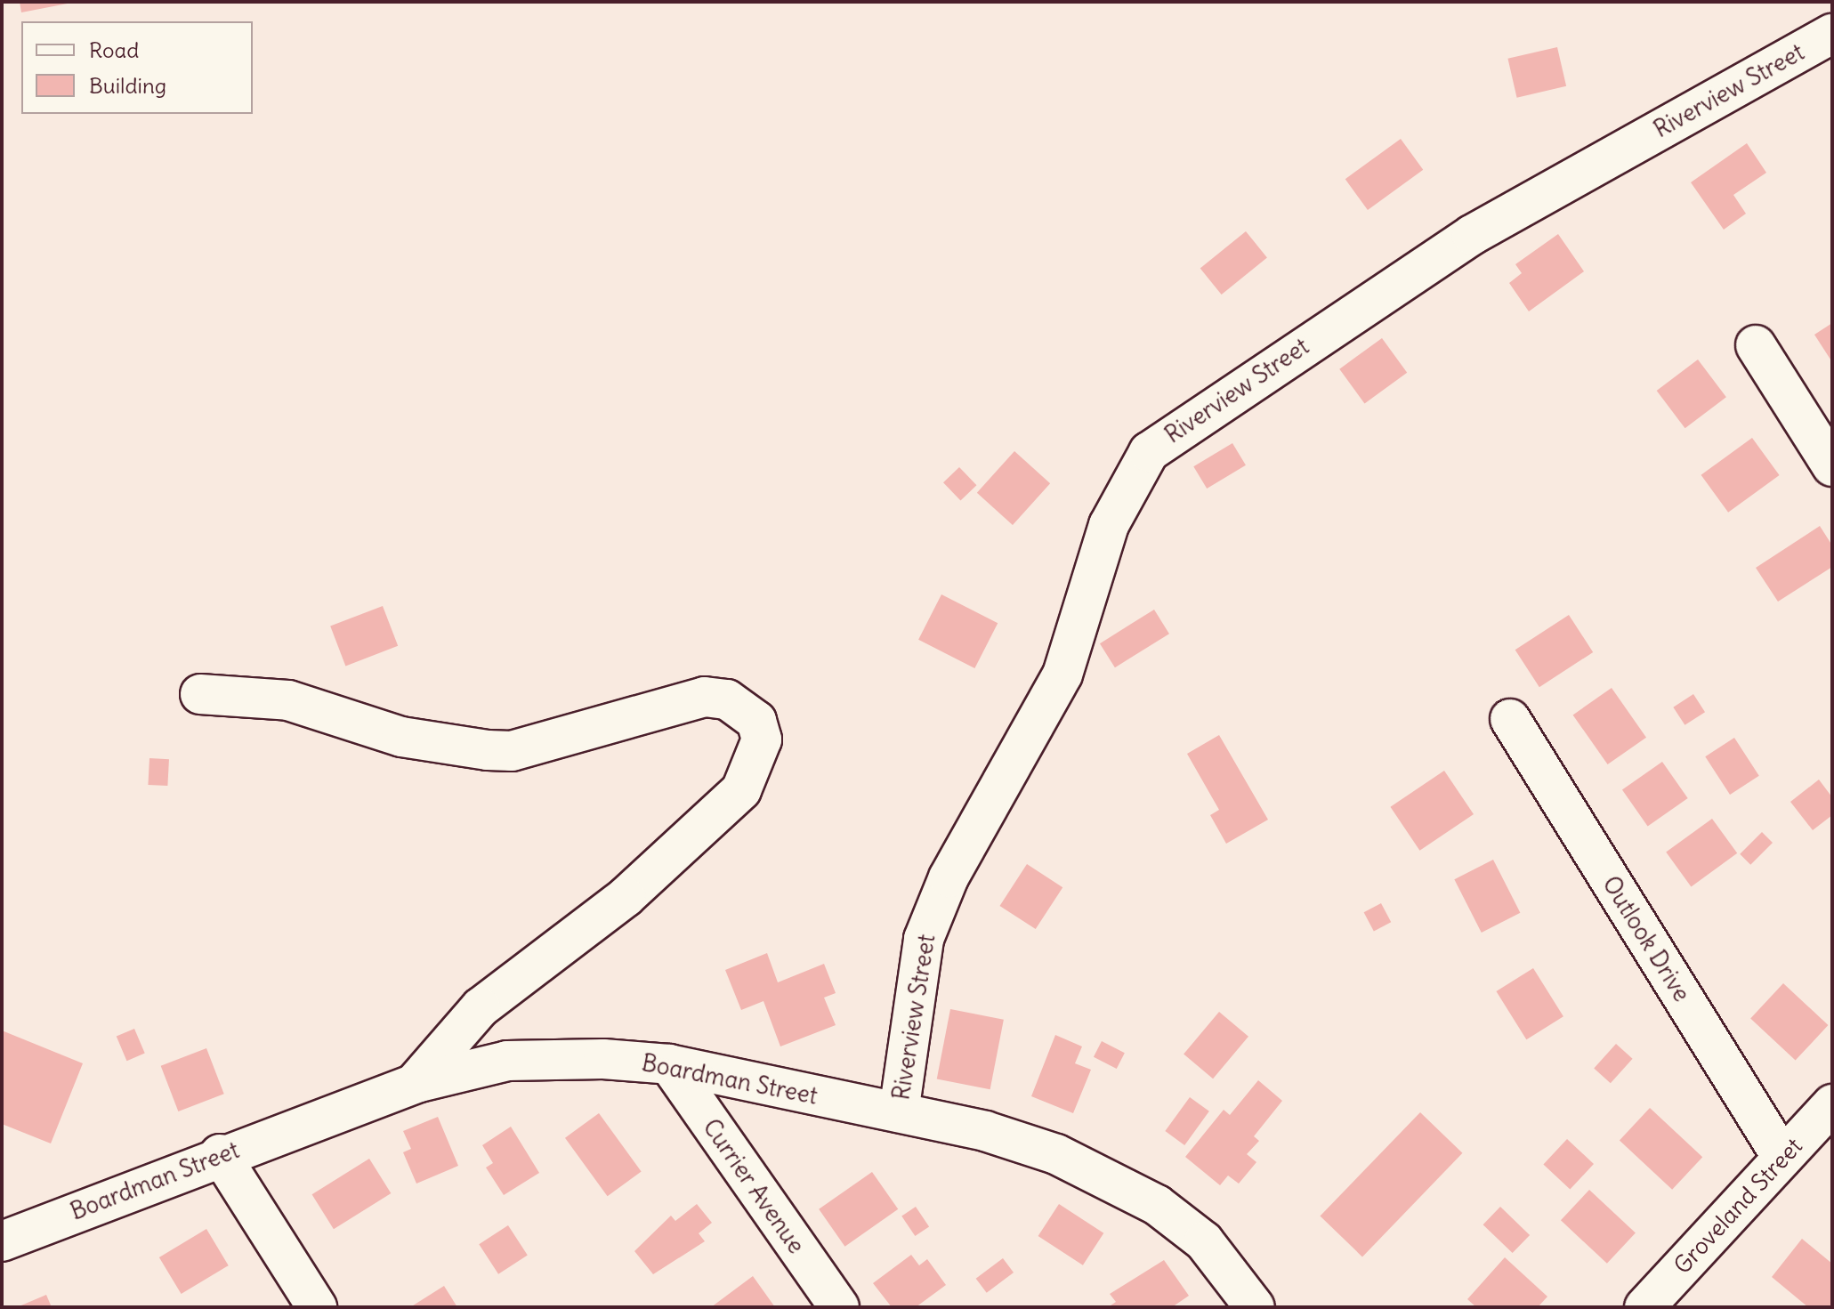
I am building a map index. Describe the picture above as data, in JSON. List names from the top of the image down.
{
  "streets": {
    "street": [
      "Riverview Street",
      "Outlook Drive",
      "Boardman Street",
      "Currier Avenue",
      "Groveland Street"
    ]
  },
  "crossings": [
    ["Riverview Street", "Boardman Street"],
    ["Outlook Drive", "Groveland Street"],
    ["Boardman Street", "Currier Avenue"]
  ],
  "legend": ["Road", "Building"]
}
